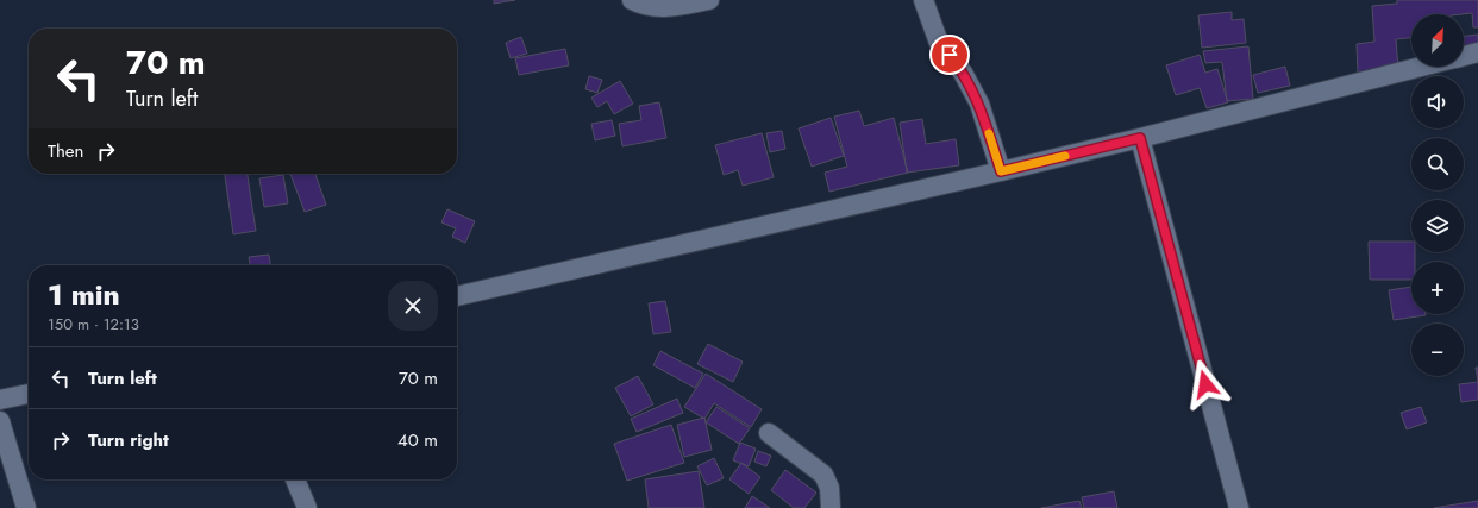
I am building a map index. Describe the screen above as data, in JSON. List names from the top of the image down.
{
  "north": "top right",
  "page": {
    "map_buttons": ["+", "−"],
    "turn": ["70 m", "Turn left"],
    "then": "Then",
    "heading": ["1 min", "150 m · 12:13"],
    "list": [
      {
        "name": "Turn left",
        "value": "70 m"
      },
      {
        "name": "Turn right",
        "value": "40 m"
      }
    ]
  }
}
